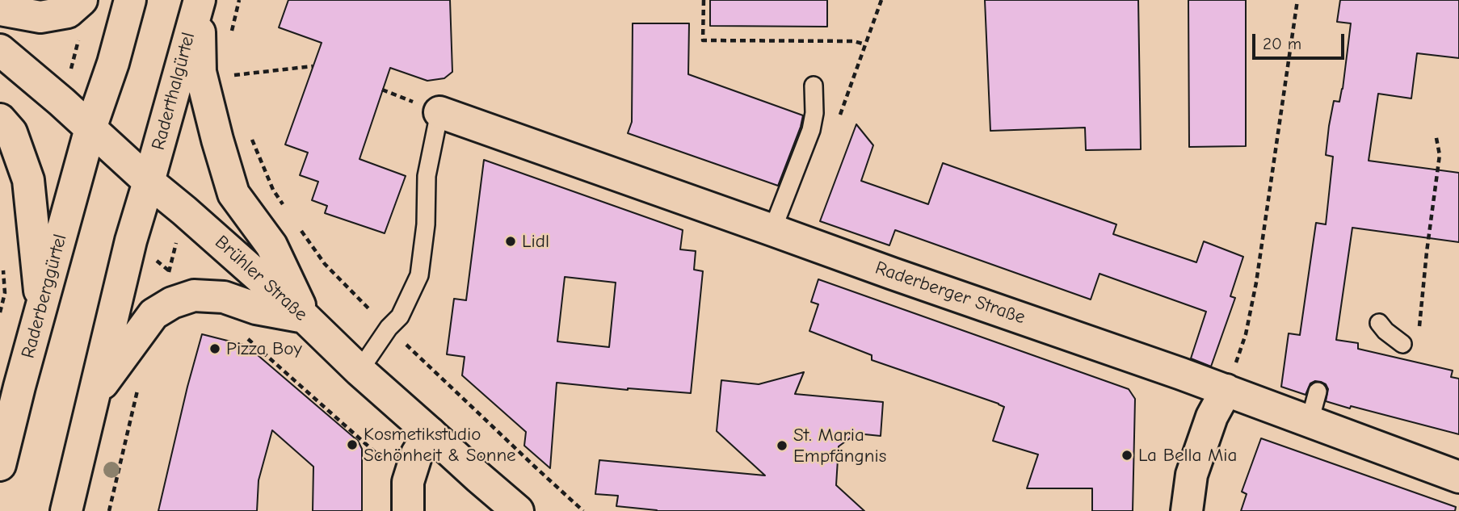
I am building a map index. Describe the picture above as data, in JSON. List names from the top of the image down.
{
  "streets": {
    "street": [
      "Raderthalgürtel",
      "Brühler Straße",
      "Raderberger Straße",
      "Raderberggürtel"
    ]
  },
  "crossings": [
    ["Raderthalgürtel", "Brühler Straße"],
    ["Brühler Straße", "Raderberggürtel"]
  ],
  "places": [
    "Lidl",
    "Pizza Boy",
    "Kosmetikstudio Schönheit & Sonne",
    "St. Maria Empfängnis",
    "La Bella Mia"
  ],
  "scale_bar": "20 m"
}
